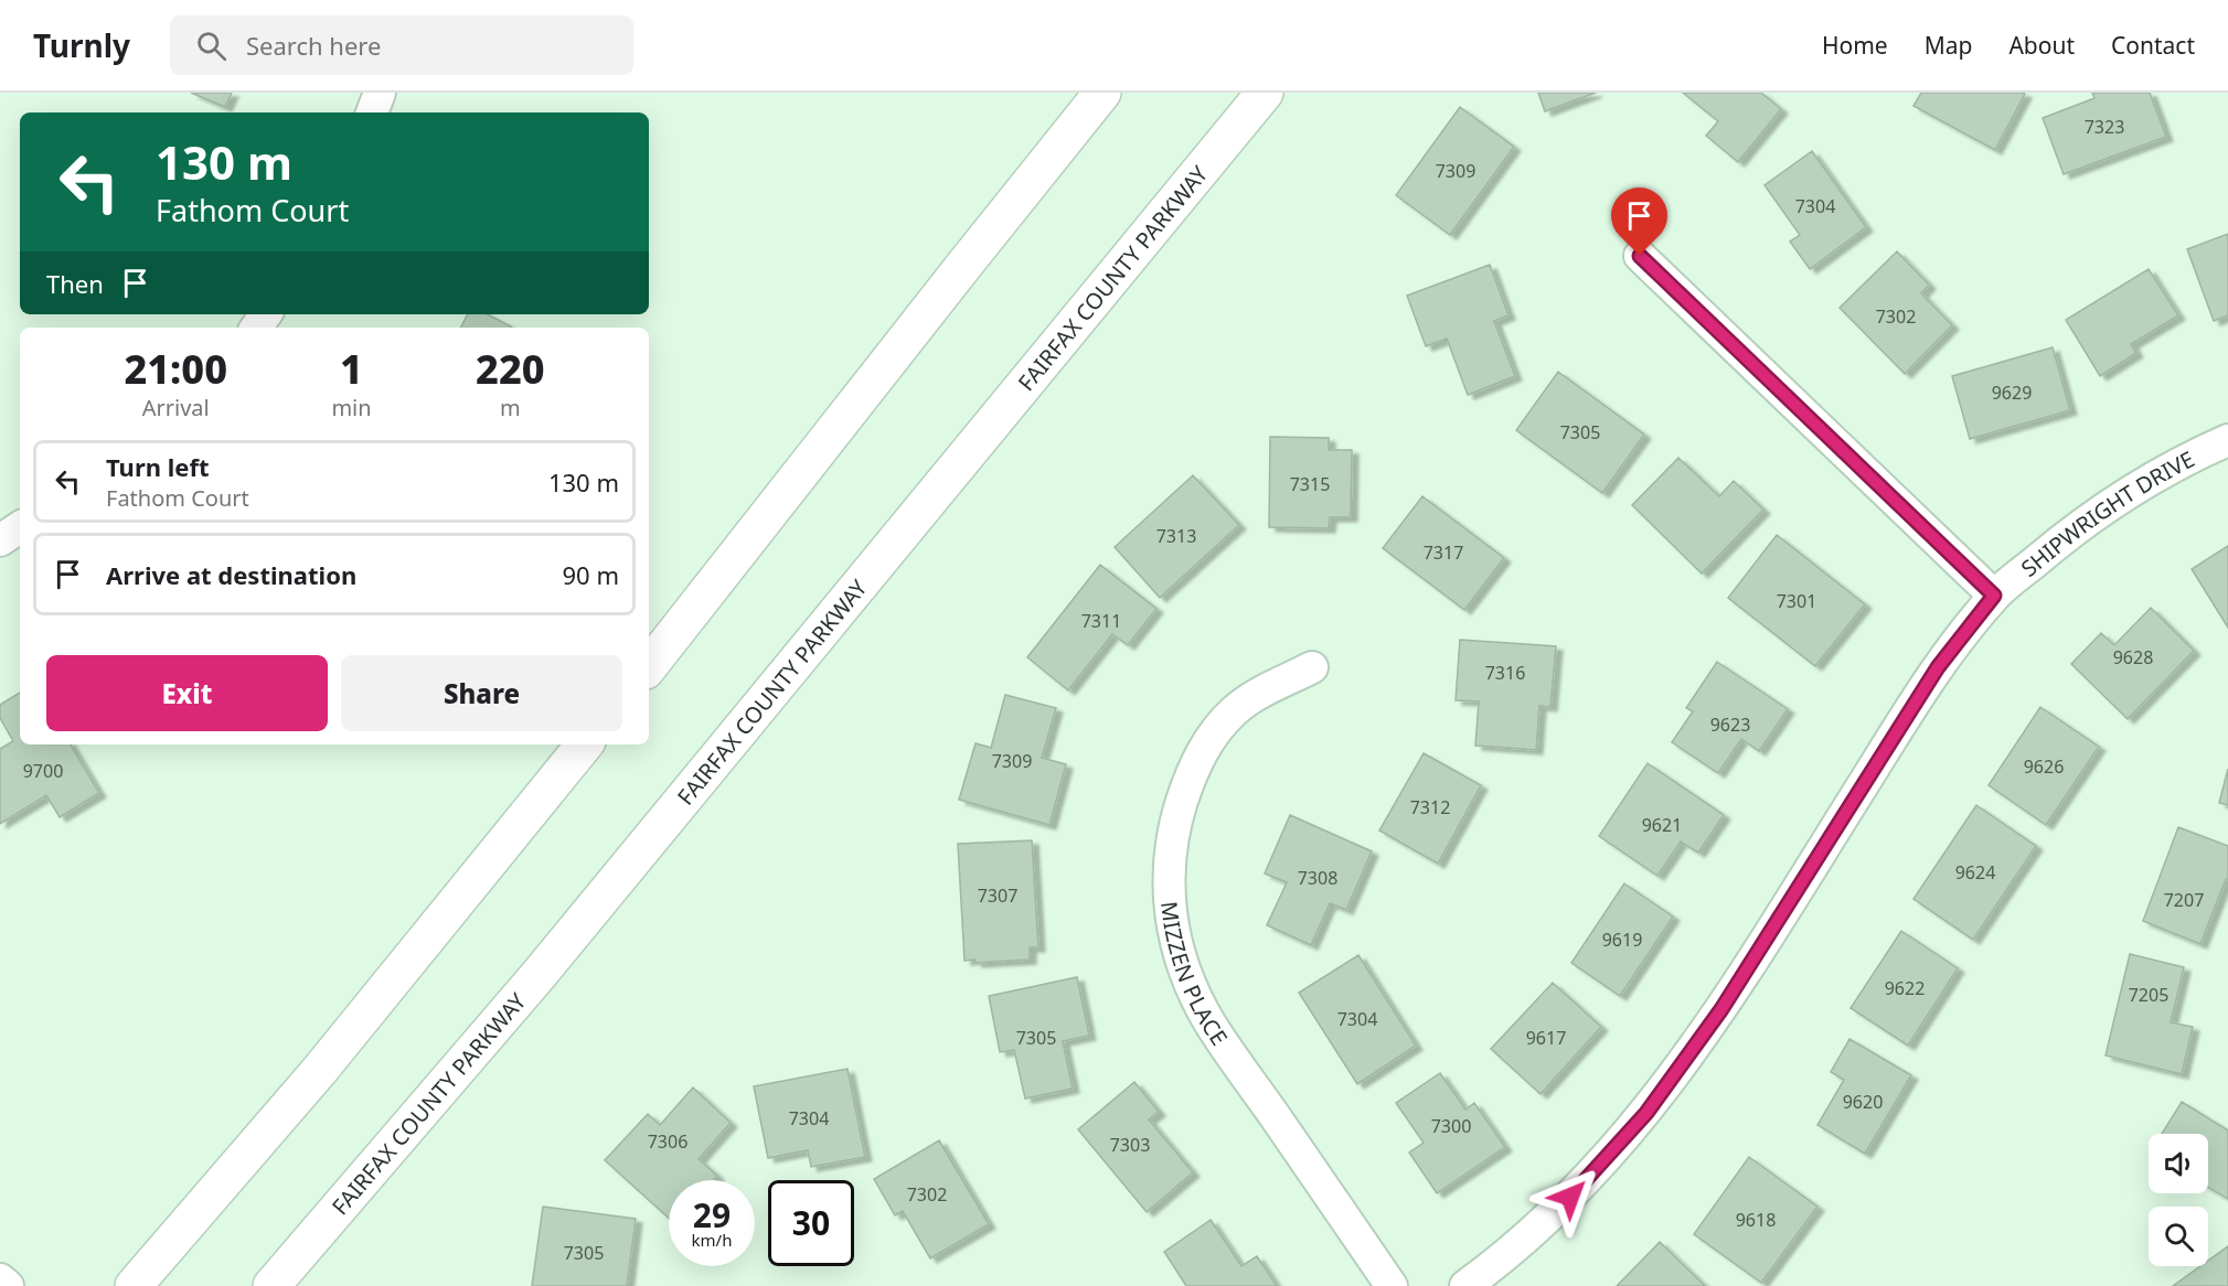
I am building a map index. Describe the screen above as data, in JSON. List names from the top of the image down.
{
  "streets": {
    "highway": ["FAIRFAX COUNTY PARKWAY"],
    "street": ["SHIPWRIGHT DRIVE", "MIZZEN PLACE"]
  },
  "house_numbers": [
    "7323",
    "7309",
    "7304",
    "7302",
    "9629",
    "7305",
    "7315",
    "7313",
    "7317",
    "7301",
    "7311",
    "9628",
    "7316",
    "9623",
    "7309",
    "9626",
    "9700",
    "7312",
    "9621",
    "9624",
    "7308",
    "7307",
    "7207",
    "9619",
    "9622",
    "7205",
    "7304",
    "7305",
    "9617",
    "9620",
    "7304",
    "7300",
    "7306",
    "7303",
    "7302",
    "9618",
    "7305"
  ],
  "page": {
    "header": "Turnly",
    "search": "Search here",
    "nav": [
      "Home",
      "Map",
      "About",
      "Contact"
    ],
    "turn": ["130 m", "Fathom Court"],
    "then": "Then",
    "eta": [
      "21:00",
      "Arrival",
      "1",
      "min",
      "220",
      "m"
    ],
    "list": [
      {
        "name": "Turn left",
        "note": "Fathom Court",
        "value": "130 m"
      },
      {
        "name": "Arrive at destination",
        "value": "90 m"
      }
    ],
    "buttons": ["Exit", "Share"],
    "speed": "29 km/h",
    "limit": "30"
  }
}
